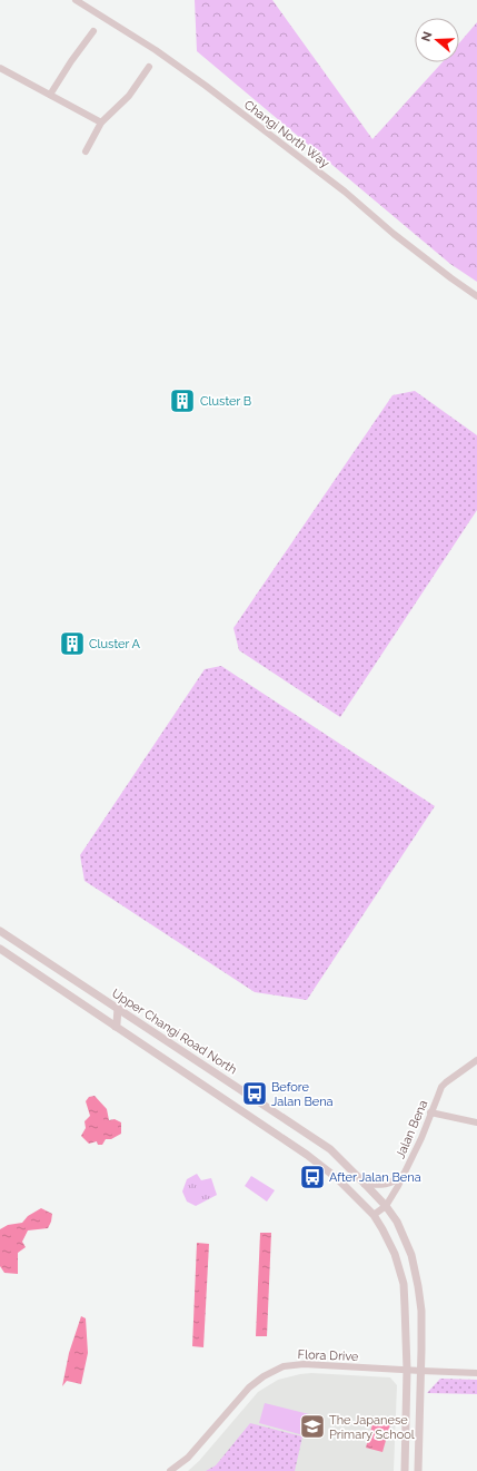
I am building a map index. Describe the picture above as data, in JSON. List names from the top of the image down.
{
  "streets": {
    "street": [
      "Changi North Way",
      "Upper Changi Road North",
      "Jalan Bena",
      "Flora Drive"
    ]
  },
  "crossings": [
    ["Upper Changi Road North", "Jalan Bena"],
    ["Upper Changi Road North", "Flora Drive"]
  ],
  "places": {
    "building": ["Cluster B", "Cluster A"],
    "bus stop": ["Before Jalan Bena", "After Jalan Bena"],
    "school or university": ["The Japanese Primary School"]
  },
  "north": "left"
}
